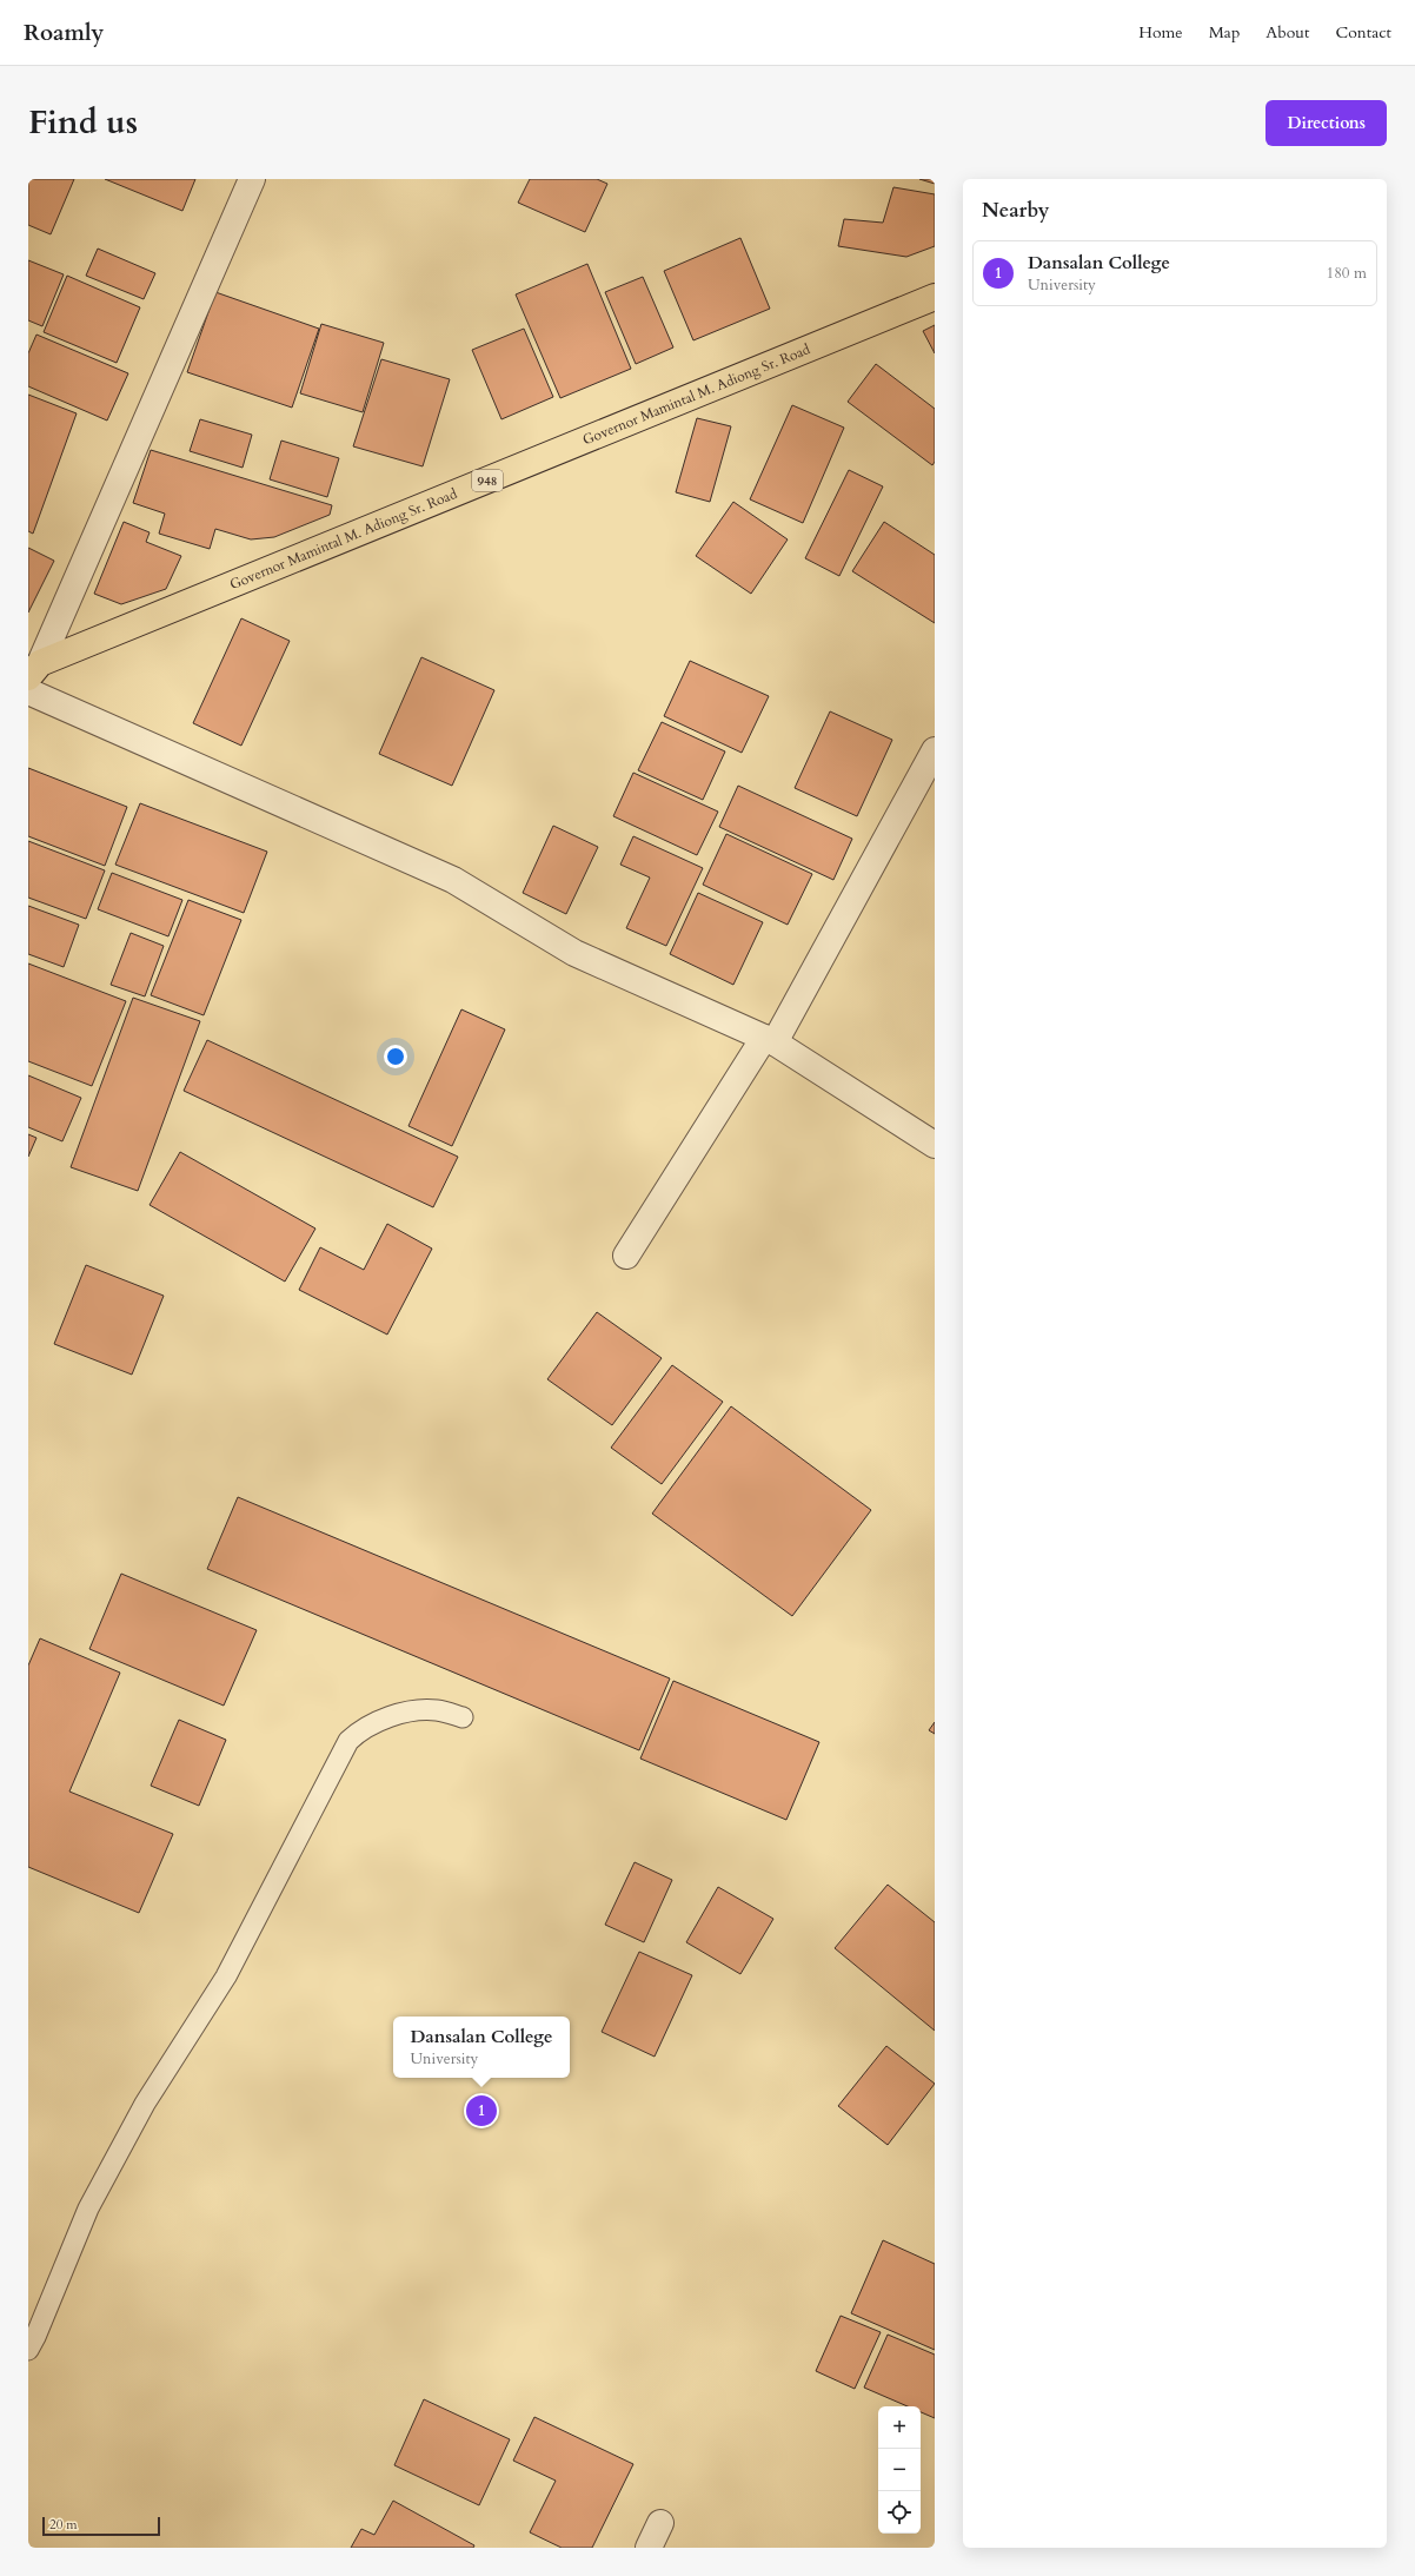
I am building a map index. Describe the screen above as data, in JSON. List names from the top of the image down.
{
  "streets": {
    "main road": ["Governor Mamintal M. Adiong Sr. Road", "948"]
  },
  "scale_bar": "20 m",
  "page": {
    "header": "Roamly",
    "nav": [
      "Home",
      "Map",
      "About",
      "Contact"
    ],
    "title": "Find us",
    "buttons": "Directions",
    "heading": "Nearby",
    "list": [
      {
        "mark": "1",
        "name": "Dansalan College",
        "note": "University",
        "value": "180 m"
      }
    ],
    "popup": ["Dansalan College", "University"],
    "pins": "1",
    "map_buttons": ["+", "−"],
    "scale": "20 m"
  }
}
